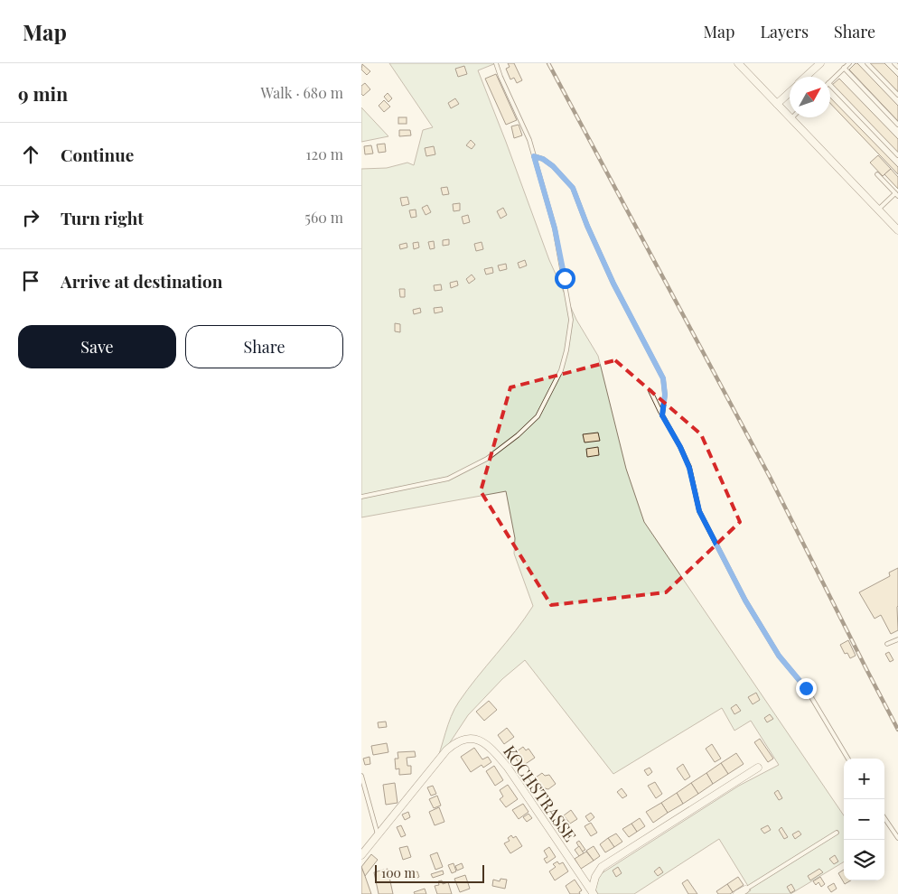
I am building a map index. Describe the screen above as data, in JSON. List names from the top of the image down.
{
  "streets": {
    "street": ["KOCHSTRASSE"]
  },
  "scale_bar": "100 m",
  "north": "top right",
  "page": {
    "header": "Map",
    "nav": ["Map", "Layers", "Share"],
    "heading": ["9 min", "Walk · 680 m"],
    "list": [
      ["Continue", "120 m"],
      ["Turn right", "560 m"],
      "Arrive at destination"
    ],
    "buttons": ["Save", "Share"],
    "map_buttons": ["+", "−"],
    "scale": "100 m"
  }
}
